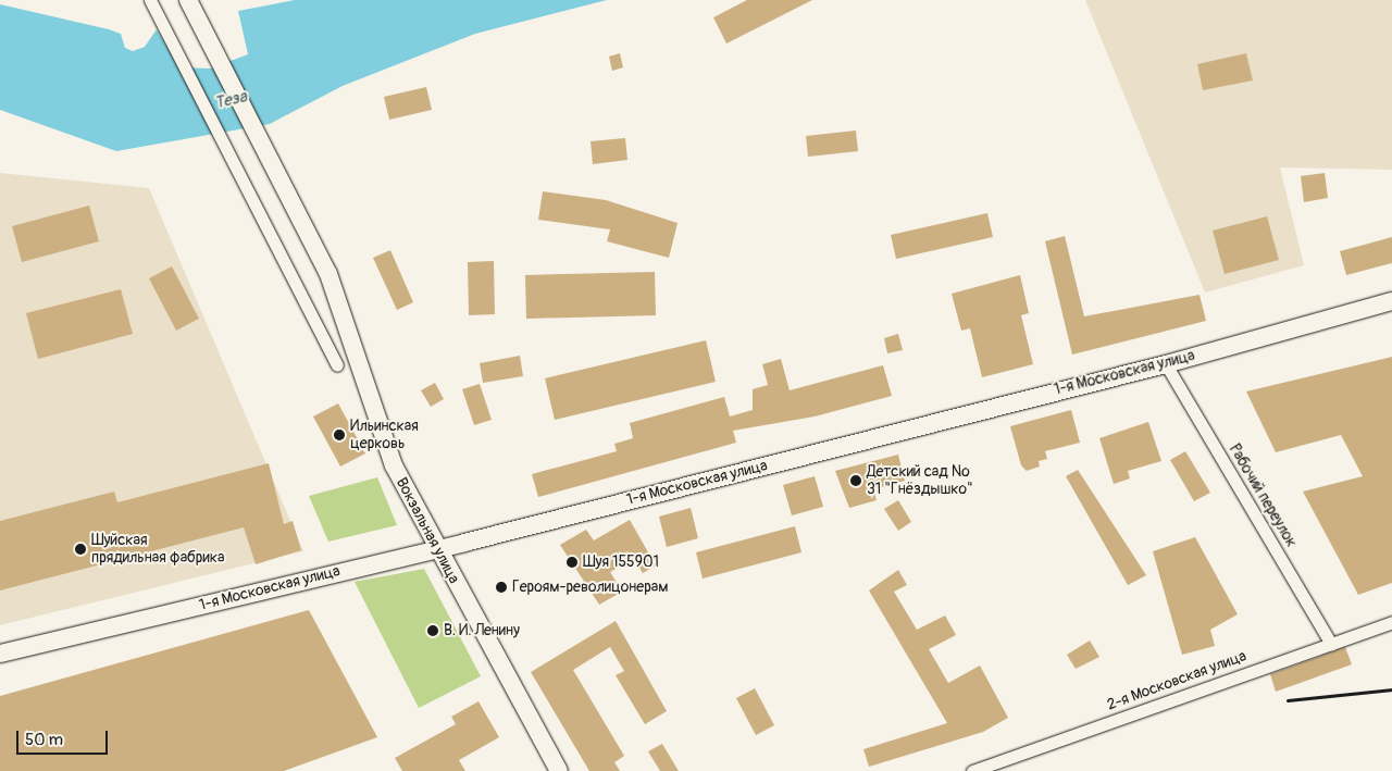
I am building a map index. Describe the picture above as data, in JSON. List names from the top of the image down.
{
  "streets": {
    "main road": ["1-я Московская улица", "Вокзальная улица"],
    "street": ["Рабочий переулок", "2-я Московская улица"]
  },
  "crossings": [
    ["1-я Московская улица", "Рабочий переулок"],
    ["1-я Московская улица", "Вокзальная улица"],
    ["Рабочий переулок", "2-я Московская улица"]
  ],
  "water": ["Теза"],
  "places": [
    "Ильинская церковь",
    "Детский сад № 31 \"Гнёздышко\"",
    "Шуйская прядильная фабрика",
    "Шуя 155901",
    "Героям-револицонерам",
    "В. И. Ленину"
  ],
  "scale_bar": "50 m"
}
